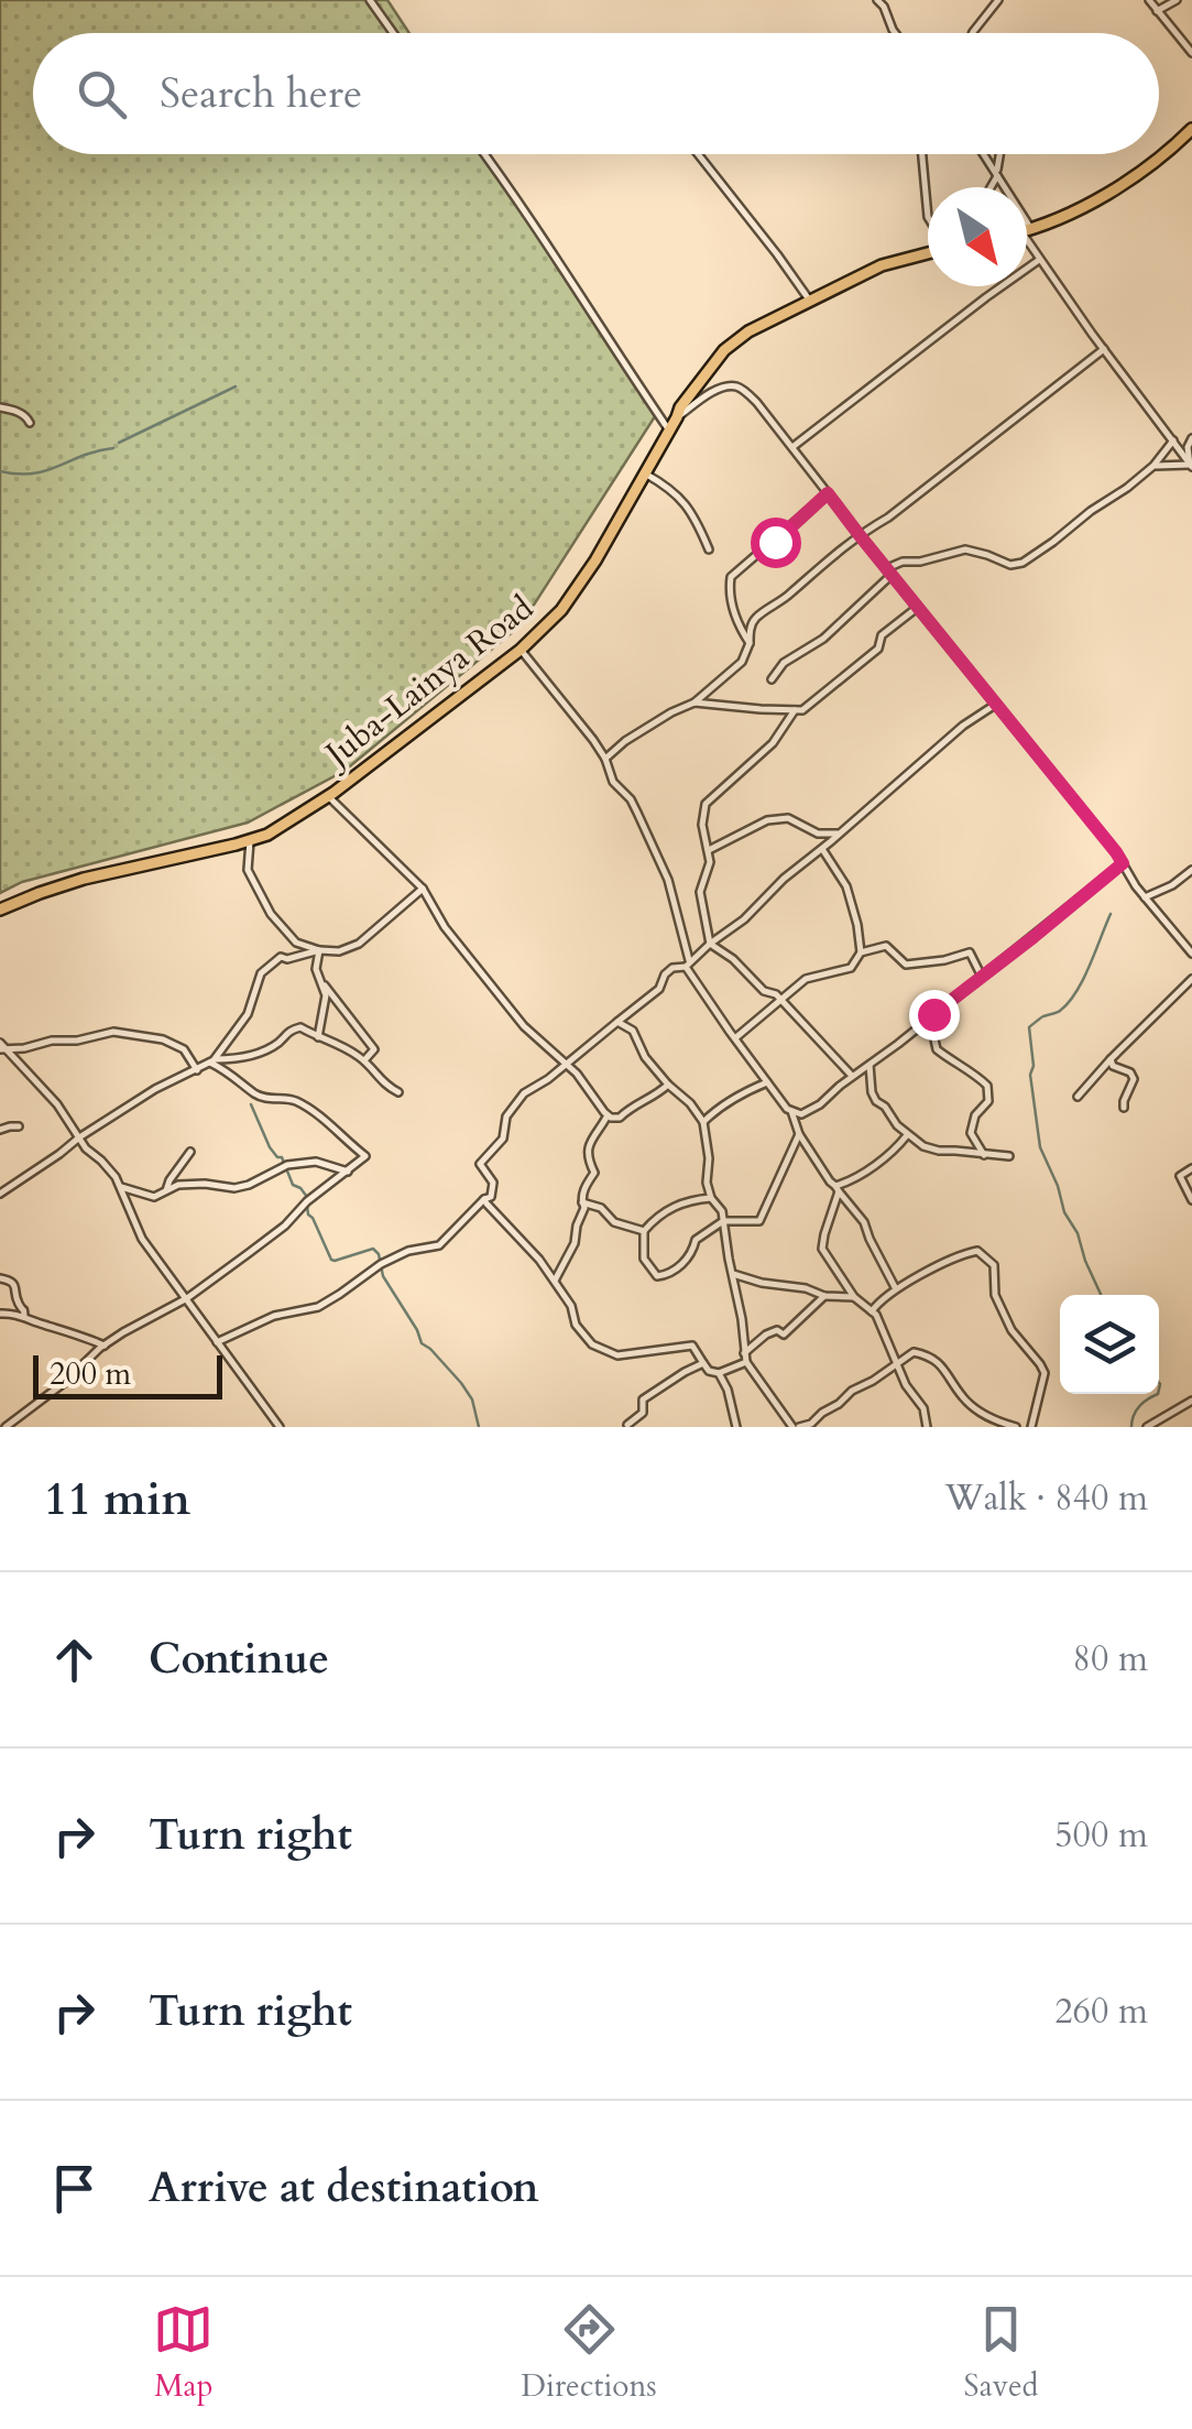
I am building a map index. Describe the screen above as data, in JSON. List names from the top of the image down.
{
  "streets": {
    "main road": ["Juba-Lainya Road"]
  },
  "scale_bar": "200 m",
  "north": "bottom right",
  "page": {
    "search": "Search here",
    "scale": "200 m",
    "heading": ["11 min", "Walk · 840 m"],
    "list": [
      ["Continue", "80 m"],
      ["Turn right", "500 m"],
      ["Turn right", "260 m"],
      "Arrive at destination"
    ],
    "nav": ["Map", "Directions", "Saved"]
  }
}
